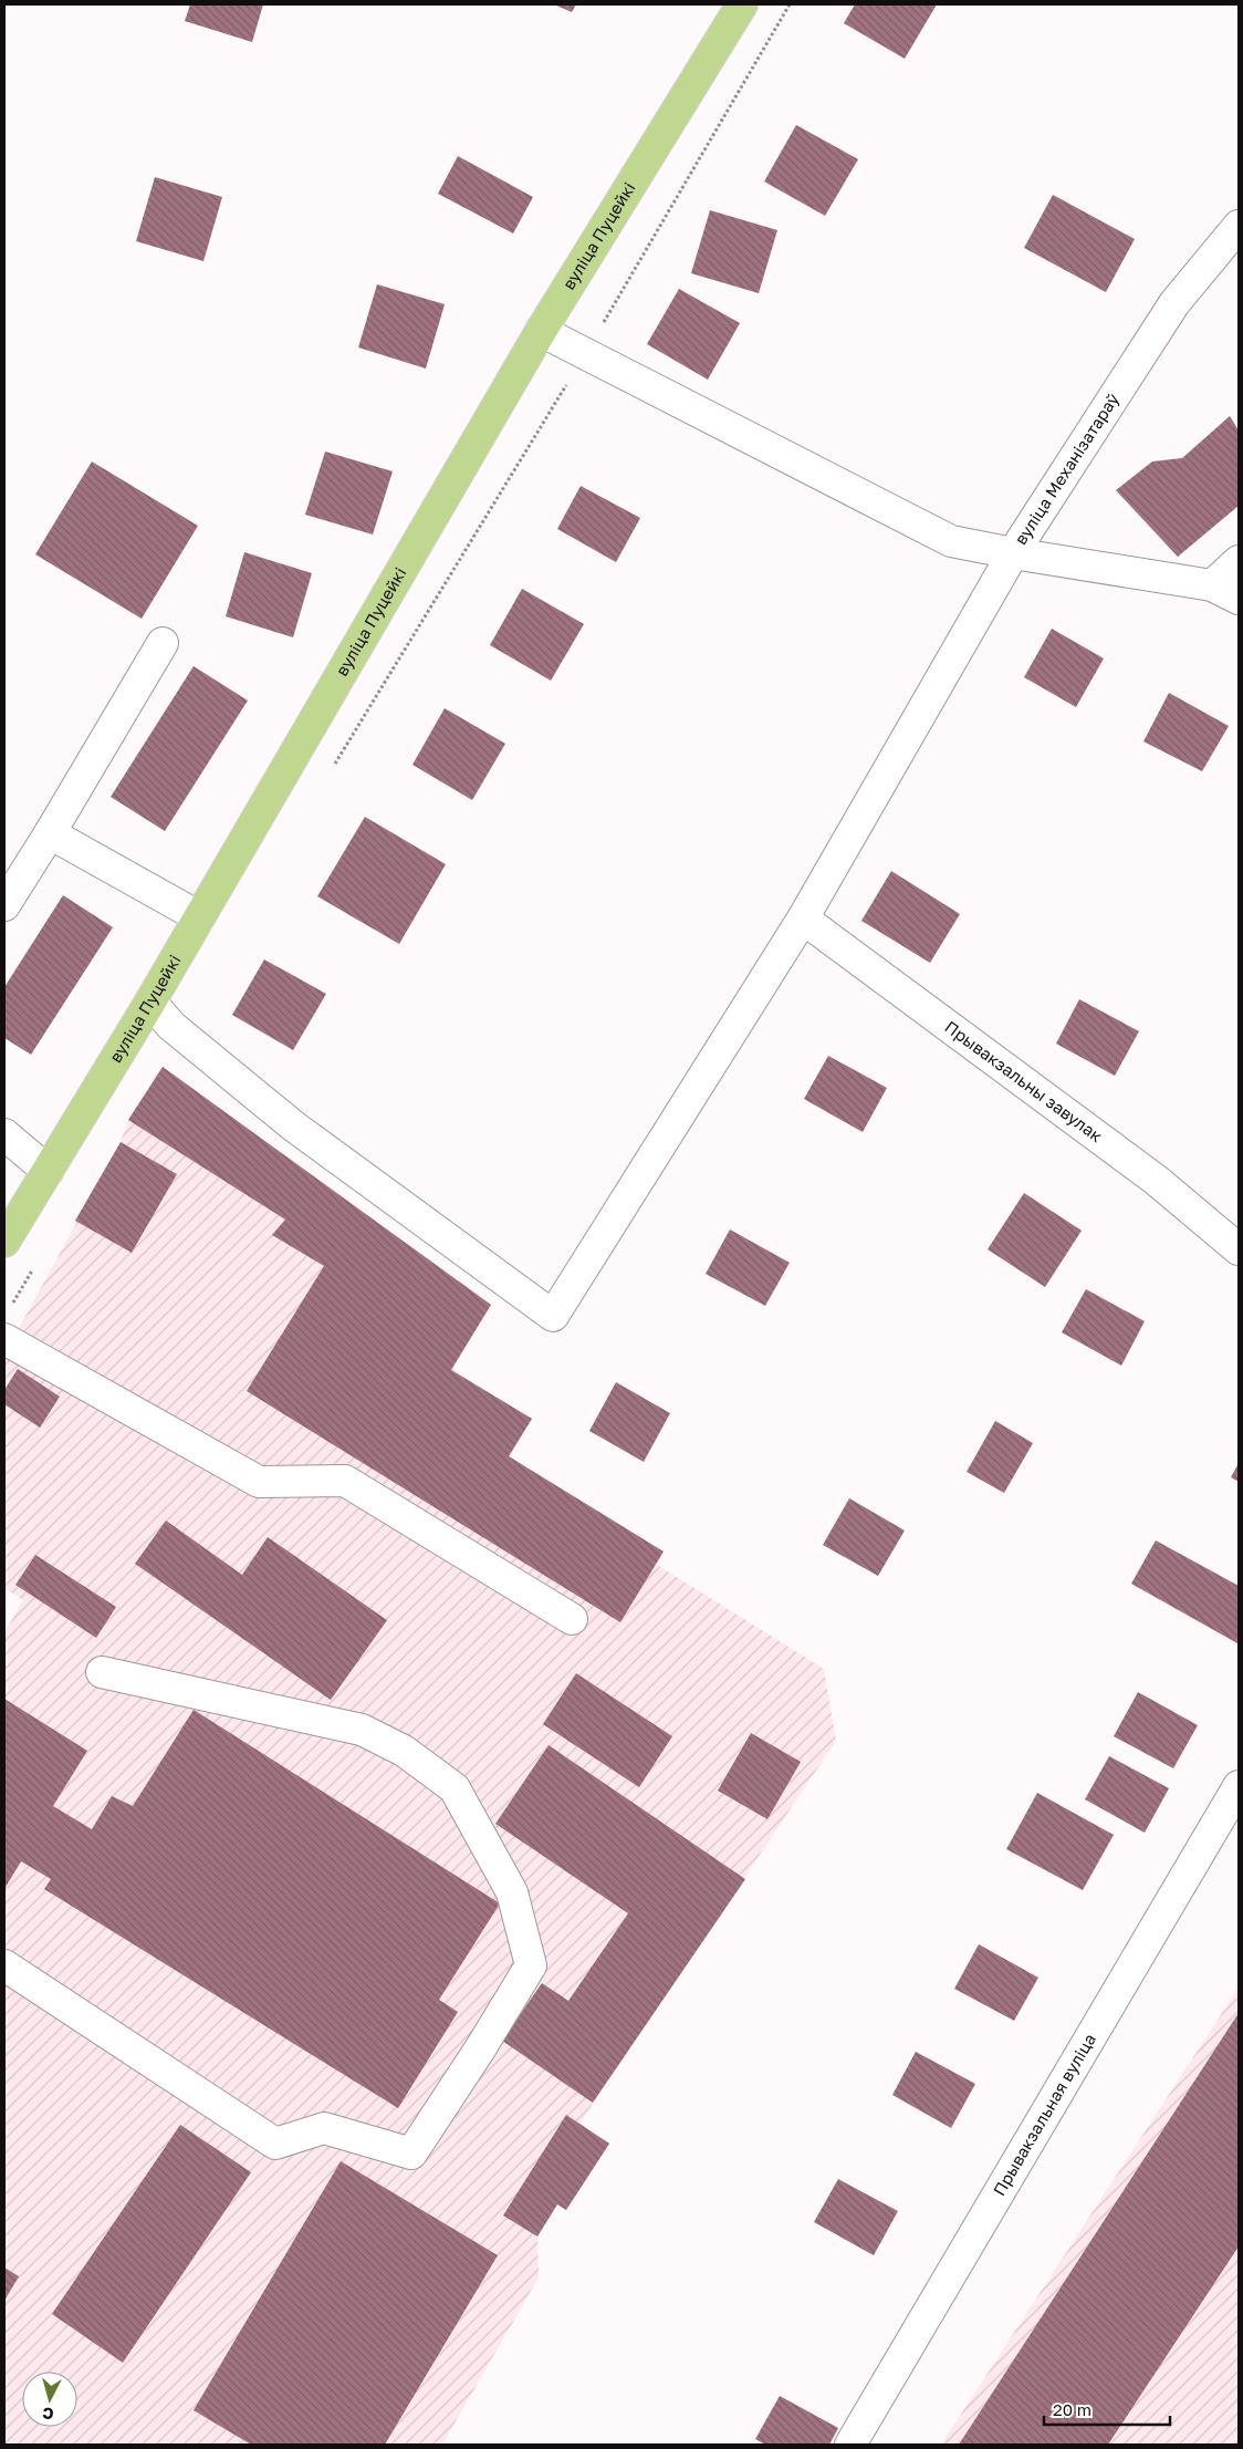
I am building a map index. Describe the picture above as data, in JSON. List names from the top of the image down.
{
  "streets": {
    "main road": ["вуліца Пуцейкі"],
    "street": ["вуліца Механізатараў", "Прывакзальны завулак", "Прывакзальная вуліца"]
  },
  "scale_bar": "20 m",
  "north": "bottom"
}
